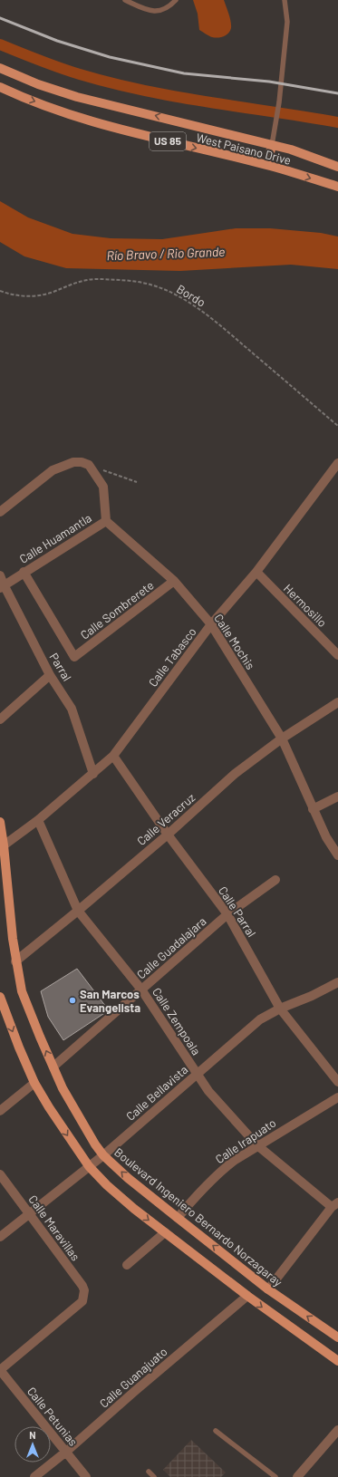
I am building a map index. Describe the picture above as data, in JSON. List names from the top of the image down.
{
  "streets": {
    "main road": ["US 85", "West Paisano Drive", "Boulevard Ingeniero Bernardo Norzagaray"],
    "street": [
      "Calle Huamantla",
      "Hermosillo",
      "Calle Sombrerete",
      "Calle Mochis",
      "Calle Tabasco",
      "Parral",
      "Calle Veracruz",
      "Calle Parral",
      "Calle Guadalajara",
      "Calle Zempoala",
      "Calle Bellavista",
      "Calle Irapuato",
      "Calle Maravillas",
      "Calle Guanajuato",
      "Calle Petunias"
    ],
    "path": ["Bordo"]
  },
  "crossings": [
    ["Calle Huamantla", "Calle Sombrerete"],
    ["Calle Huamantla", "Calle Mochis"],
    ["Calle Huamantla", "Parral"],
    ["Hermosillo", "Calle Tabasco"],
    ["Calle Sombrerete", "Calle Mochis"],
    ["Calle Mochis", "Calle Tabasco"],
    ["Calle Mochis", "Calle Veracruz"],
    ["Calle Tabasco", "Parral"],
    ["Calle Tabasco", "Calle Parral"],
    ["Calle Tabasco", "Calle Zempoala"],
    ["Calle Tabasco", "Boulevard Ingeniero Bernardo Norzagaray"],
    ["Calle Veracruz", "Calle Parral"],
    ["Calle Veracruz", "Calle Zempoala"],
    ["Calle Veracruz", "Boulevard Ingeniero Bernardo Norzagaray"],
    ["Calle Parral", "Calle Guadalajara"],
    ["Calle Parral", "Calle Bellavista"],
    ["Calle Guadalajara", "Calle Zempoala"],
    ["Calle Guadalajara", "Boulevard Ingeniero Bernardo Norzagaray"],
    ["Calle Zempoala", "Calle Bellavista"],
    ["Calle Zempoala", "Calle Irapuato"],
    ["Calle Bellavista", "Boulevard Ingeniero Bernardo Norzagaray"],
    ["Calle Bellavista", "Calle Maravillas"],
    ["Calle Irapuato", "Boulevard Ingeniero Bernardo Norzagaray"],
    ["Calle Maravillas", "Calle Petunias"],
    ["Calle Guanajuato", "Calle Petunias"]
  ],
  "water": ["Río Bravo / Rio Grande"],
  "places": ["San Marcos Evangelista"],
  "north": "top"
}
